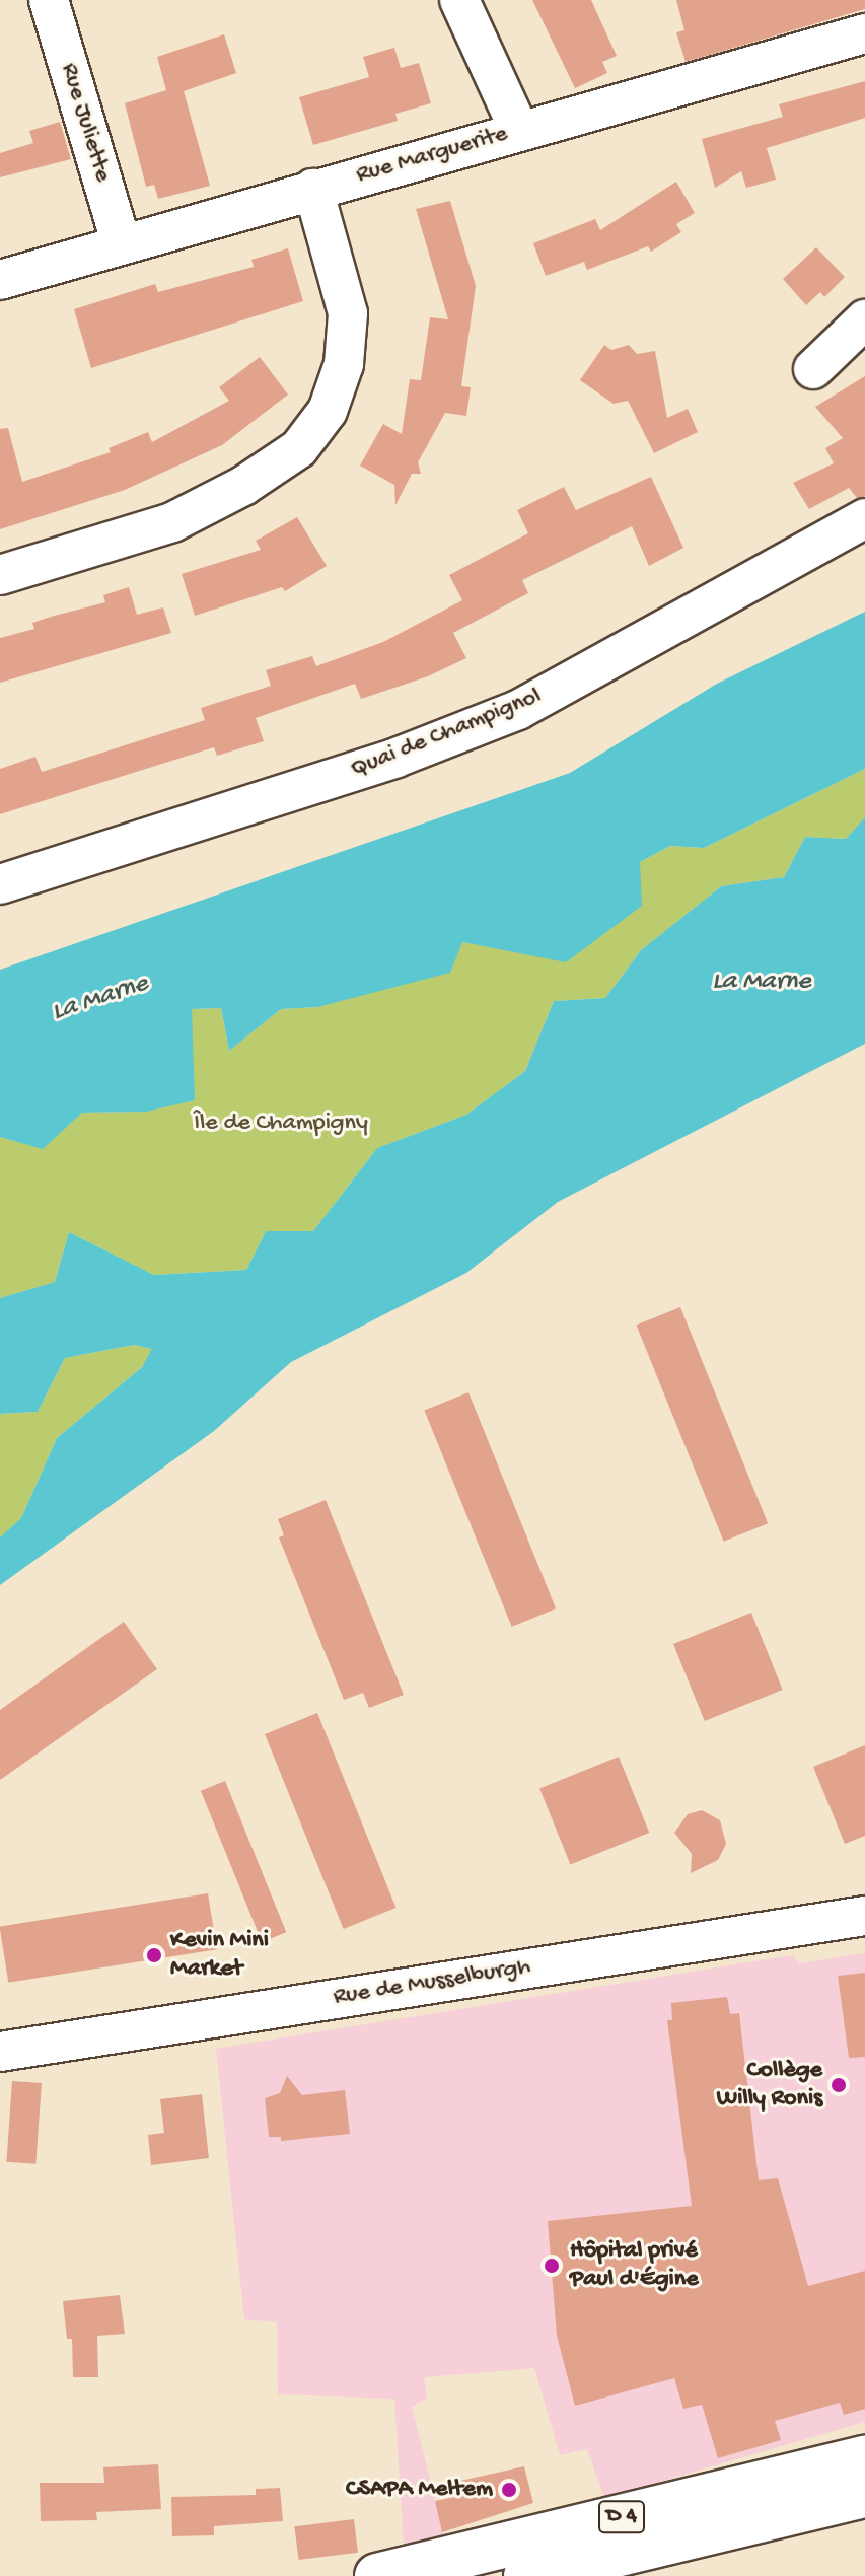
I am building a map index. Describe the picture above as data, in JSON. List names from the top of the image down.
{
  "streets": {
    "main road": ["D 4"],
    "street": [
      "Rue Juliette",
      "Rue Marguerite",
      "Quai de Champignol",
      "Rue de Musselburgh"
    ]
  },
  "crossings": [
    ["Rue Juliette", "Rue Marguerite"]
  ],
  "water": ["La Marne"],
  "parks": ["Île de Champigny"],
  "places": [
    "Kevin Mini Market",
    "Collège Willy Ronis",
    "Hôpital privé Paul d'Égine",
    "CSAPA Meltem"
  ]
}
